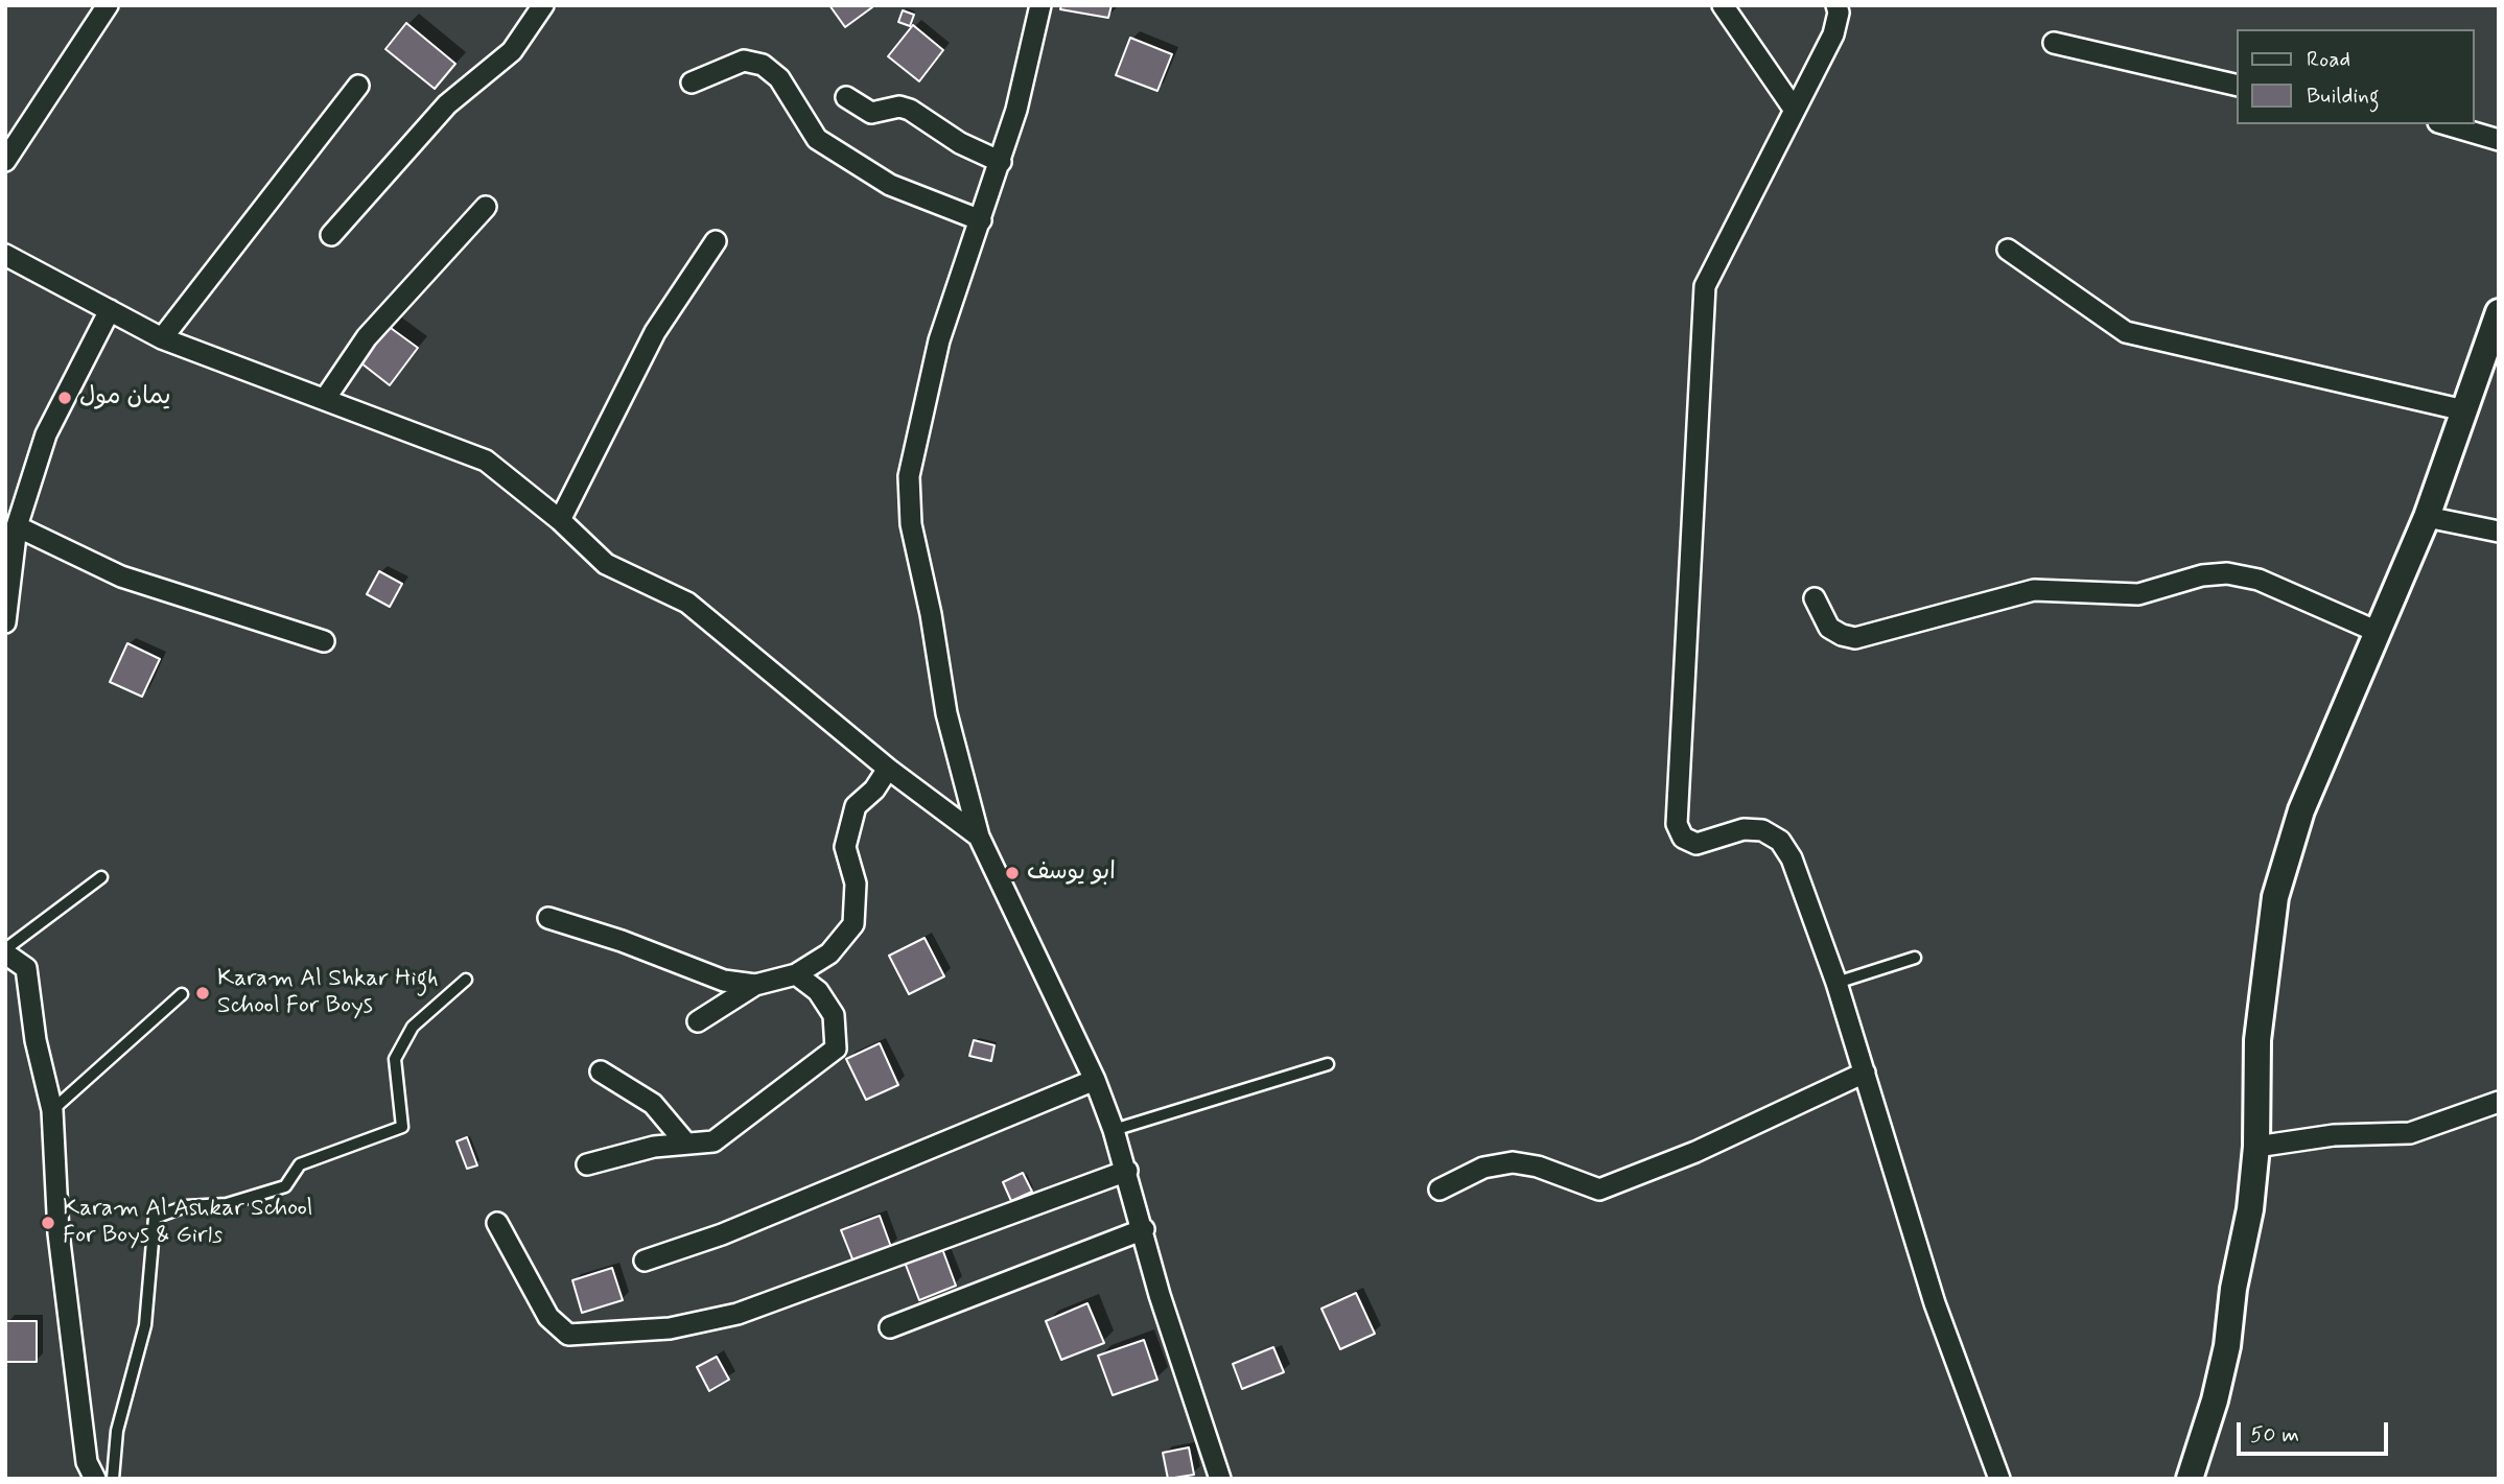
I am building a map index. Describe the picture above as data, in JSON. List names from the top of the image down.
{
  "places": [
    "يمان مول",
    "ابو يوسف",
    "Karam Al Shkar High School For Boys",
    "Karam Al Ashkar School For Boys & Girls"
  ],
  "legend": ["Road", "Building"],
  "scale_bar": "50 m"
}
